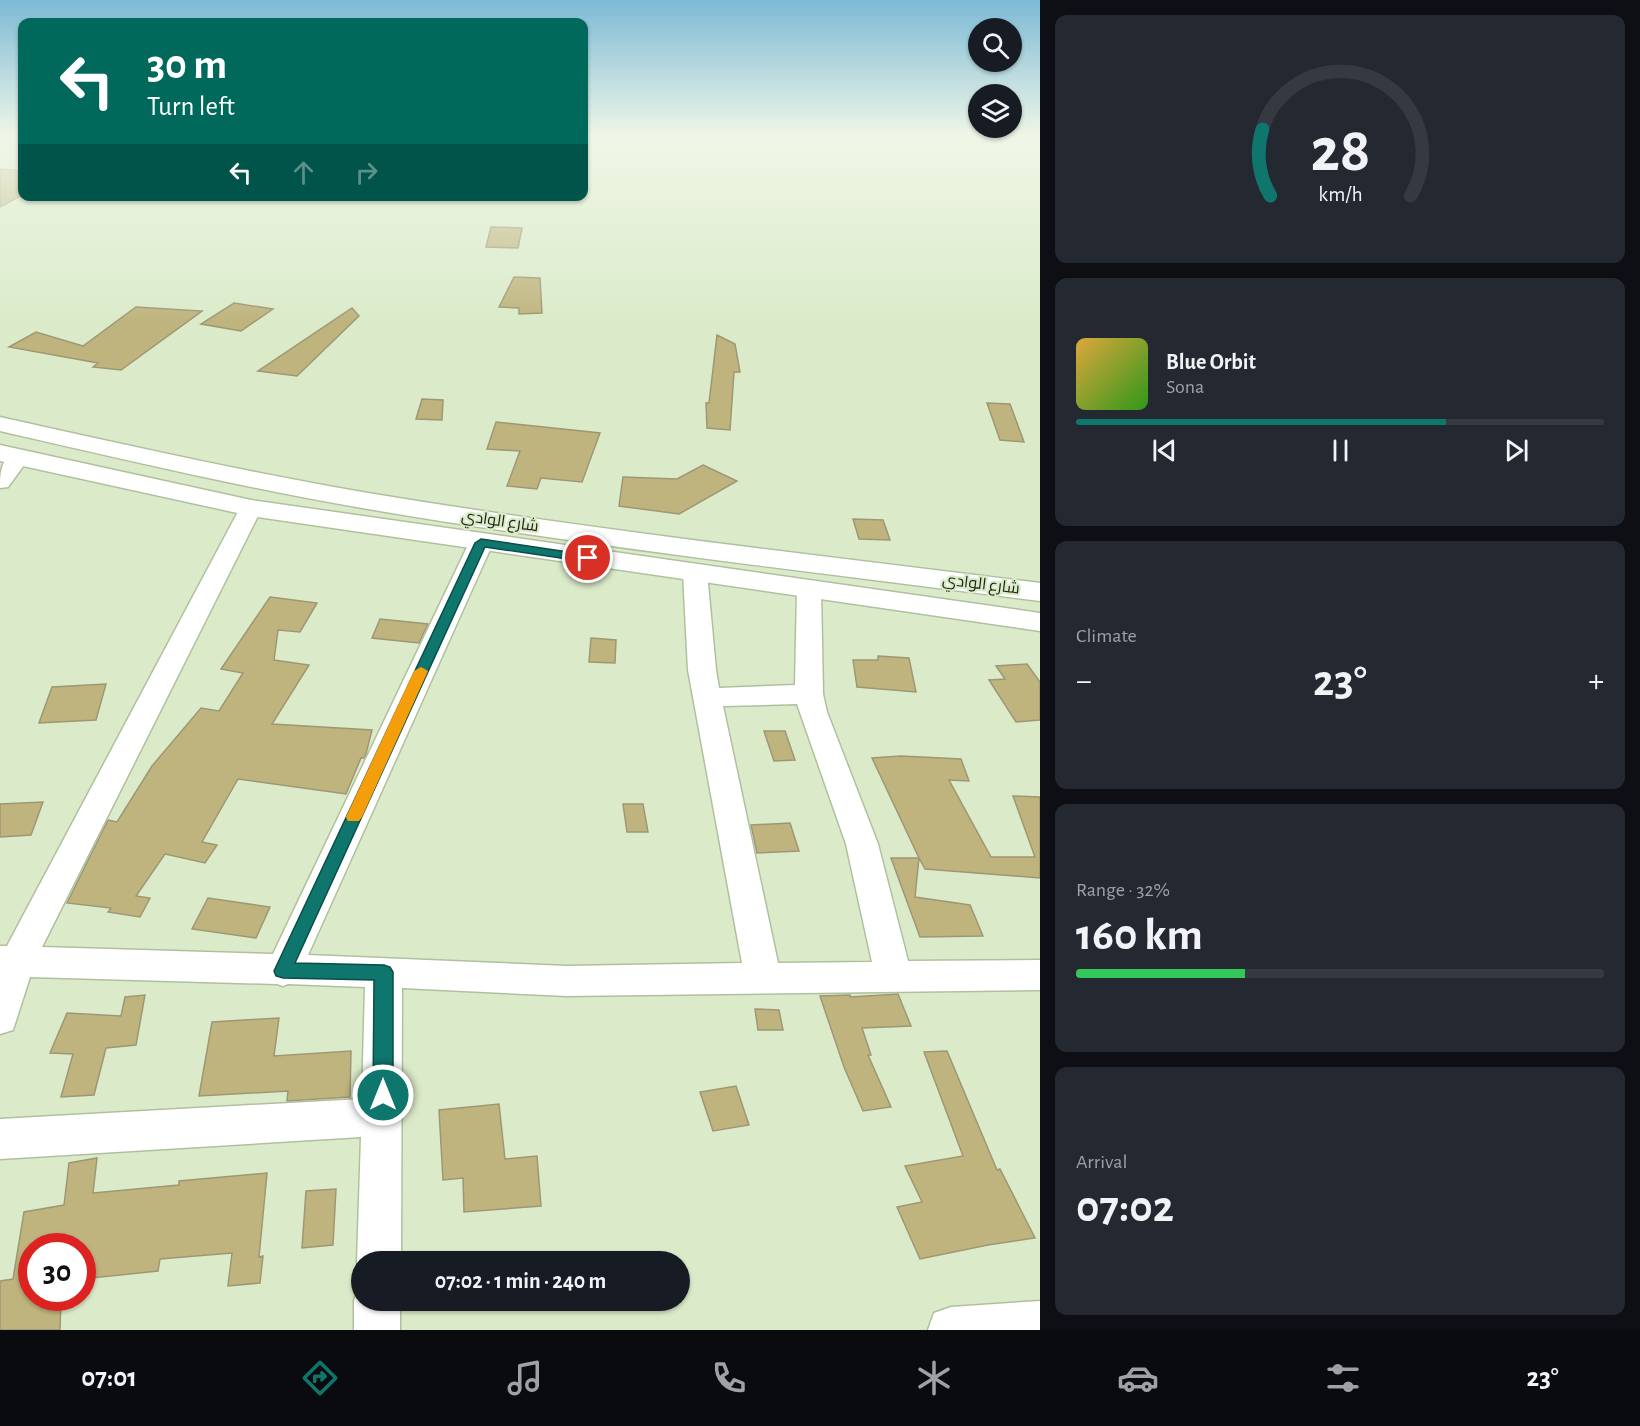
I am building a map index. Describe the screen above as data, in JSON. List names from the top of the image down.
{
  "streets": {
    "main road": ["شارع الوادي"]
  },
  "page": {
    "turn": ["30 m", "Turn left"],
    "song": ["Blue Orbit", "Sona"],
    "tile": [
      "Climate",
      ["Range · 32%", "160 km"],
      ["Arrival", "07:02"]
    ],
    "heat": ["−", "23°", "+"],
    "limit": "30",
    "trip": "07:02 · 1 min · 240 m",
    "tabs": ["07:01", "23°"],
    "gauge": ["28", "km/h"]
  }
}
